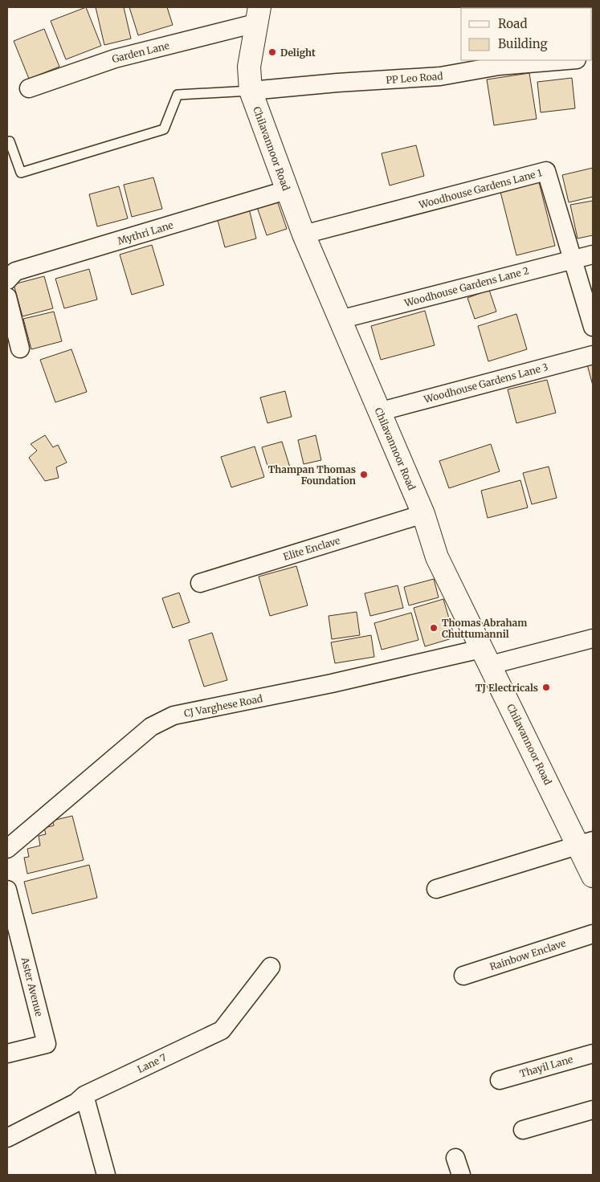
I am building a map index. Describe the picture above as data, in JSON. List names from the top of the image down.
{
  "streets": {
    "street": [
      "Garden Lane",
      "PP Leo Road",
      "Chilavannoor Road",
      "Woodhouse Gardens Lane 1",
      "Mythri Lane",
      "Woodhouse Gardens Lane 2",
      "Woodhouse Gardens Lane 3",
      "Elite Enclave",
      "CJ Varghese Road",
      "Rainbow Enclave",
      "Aster Avenue",
      "Lane 7",
      "Thayil Lane"
    ]
  },
  "crossings": [
    ["Garden Lane", "Chilavannoor Road"],
    ["PP Leo Road", "Chilavannoor Road"],
    ["Chilavannoor Road", "Woodhouse Gardens Lane 1"],
    ["Chilavannoor Road", "Mythri Lane"],
    ["Chilavannoor Road", "Woodhouse Gardens Lane 2"],
    ["Chilavannoor Road", "Woodhouse Gardens Lane 3"],
    ["Chilavannoor Road", "Elite Enclave"],
    ["Chilavannoor Road", "CJ Varghese Road"],
    ["Woodhouse Gardens Lane 1", "Woodhouse Gardens Lane 2"]
  ],
  "places": [
    "Delight",
    "Thampan Thomas Foundation",
    "Thomas Abraham Chuttumannil",
    "TJ Electricals"
  ],
  "legend": ["Road", "Building"]
}
